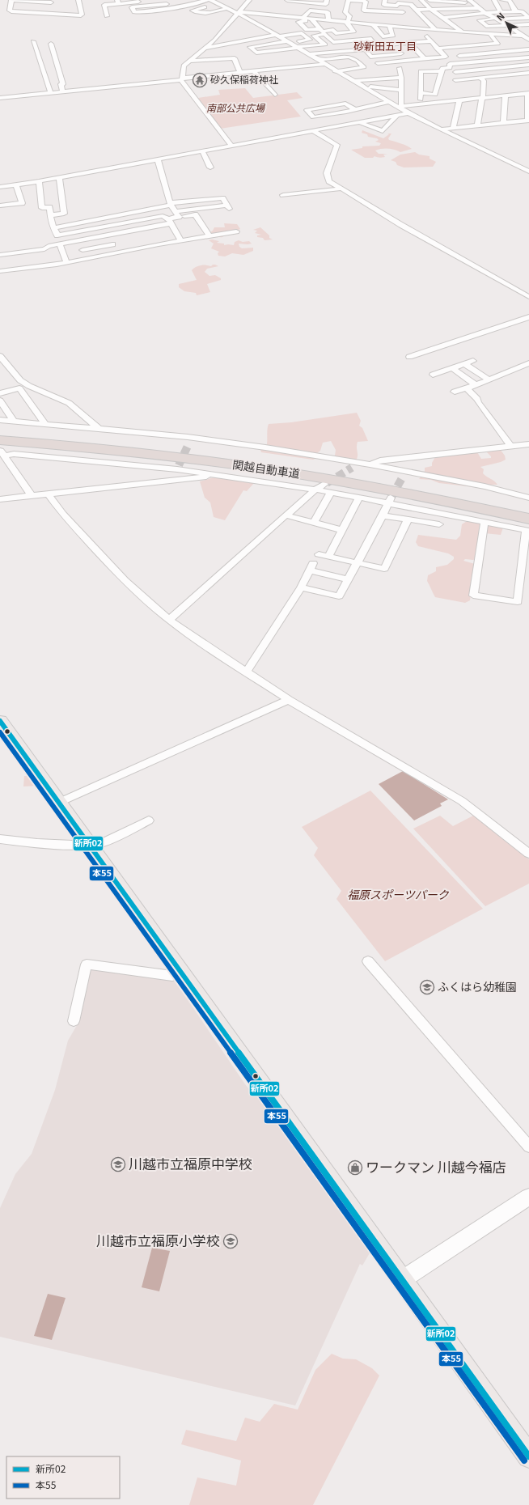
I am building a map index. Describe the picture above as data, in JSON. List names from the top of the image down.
{
  "streets": {
    "highway": ["関越自動車道"]
  },
  "districts": ["砂新田五丁目"],
  "parks": ["南部公共広場", "福原スポーツパーク"],
  "places": {
    "temple": ["砂久保稲荷神社"],
    "school or university": ["ふくはら幼稚園", "川越市立福原中学校", "川越市立福原小学校"],
    "shop": ["ワークマン 川越今福店"]
  },
  "lines": ["transit line 新所02", "transit line 本55"],
  "legend": ["新所02", "本55"],
  "north": "top left"
}
